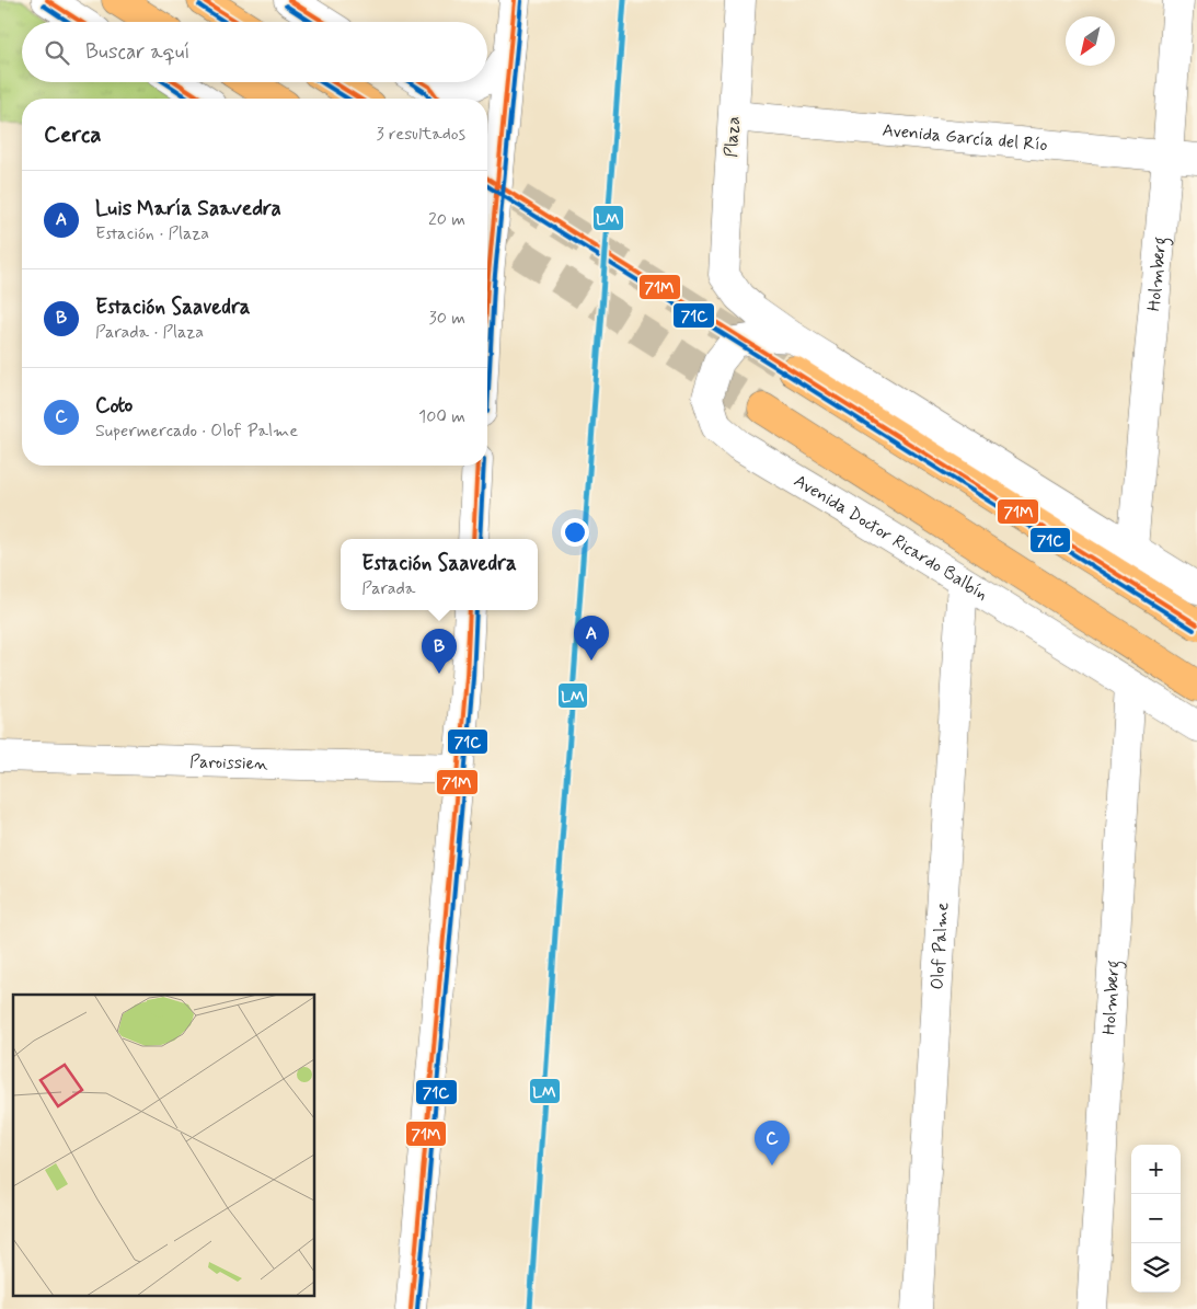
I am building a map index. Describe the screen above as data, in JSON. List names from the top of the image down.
{
  "streets": {
    "street": [
      "Plaza",
      "Avenida García del Río",
      "Holmberg",
      "Avenida Doctor Ricardo Balbín",
      "Paroissien",
      "Olof Palme"
    ]
  },
  "crossings": [
    ["Plaza", "Avenida García del Río"],
    ["Plaza", "Avenida Doctor Ricardo Balbín"],
    ["Avenida García del Río", "Holmberg"],
    ["Holmberg", "Avenida Doctor Ricardo Balbín"],
    ["Avenida Doctor Ricardo Balbín", "Olof Palme"]
  ],
  "lines": ["transit line LM", "transit line 71M", "transit line 71C"],
  "north": "bottom left",
  "page": {
    "search": "Buscar aquí",
    "heading": ["Cerca", "3 resultados"],
    "list": [
      {
        "mark": "A",
        "name": "Luis María Saavedra",
        "note": "Estación · Plaza",
        "value": "20 m"
      },
      {
        "mark": "B",
        "name": "Estación Saavedra",
        "note": "Parada · Plaza",
        "value": "30 m"
      },
      {
        "mark": "C",
        "name": "Coto",
        "note": "Supermercado · Olof Palme",
        "value": "100 m"
      }
    ],
    "popup": ["Estación Saavedra", "Parada"],
    "pins": ["A", "B", "C"],
    "map_buttons": ["+", "−"]
  }
}
